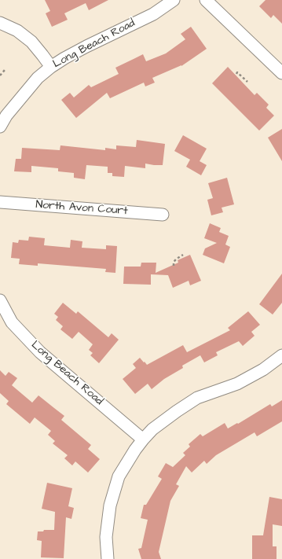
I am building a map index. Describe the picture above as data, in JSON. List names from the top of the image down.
{
  "streets": {
    "street": ["Long Beach Road", "North Avon Court"]
  }
}
